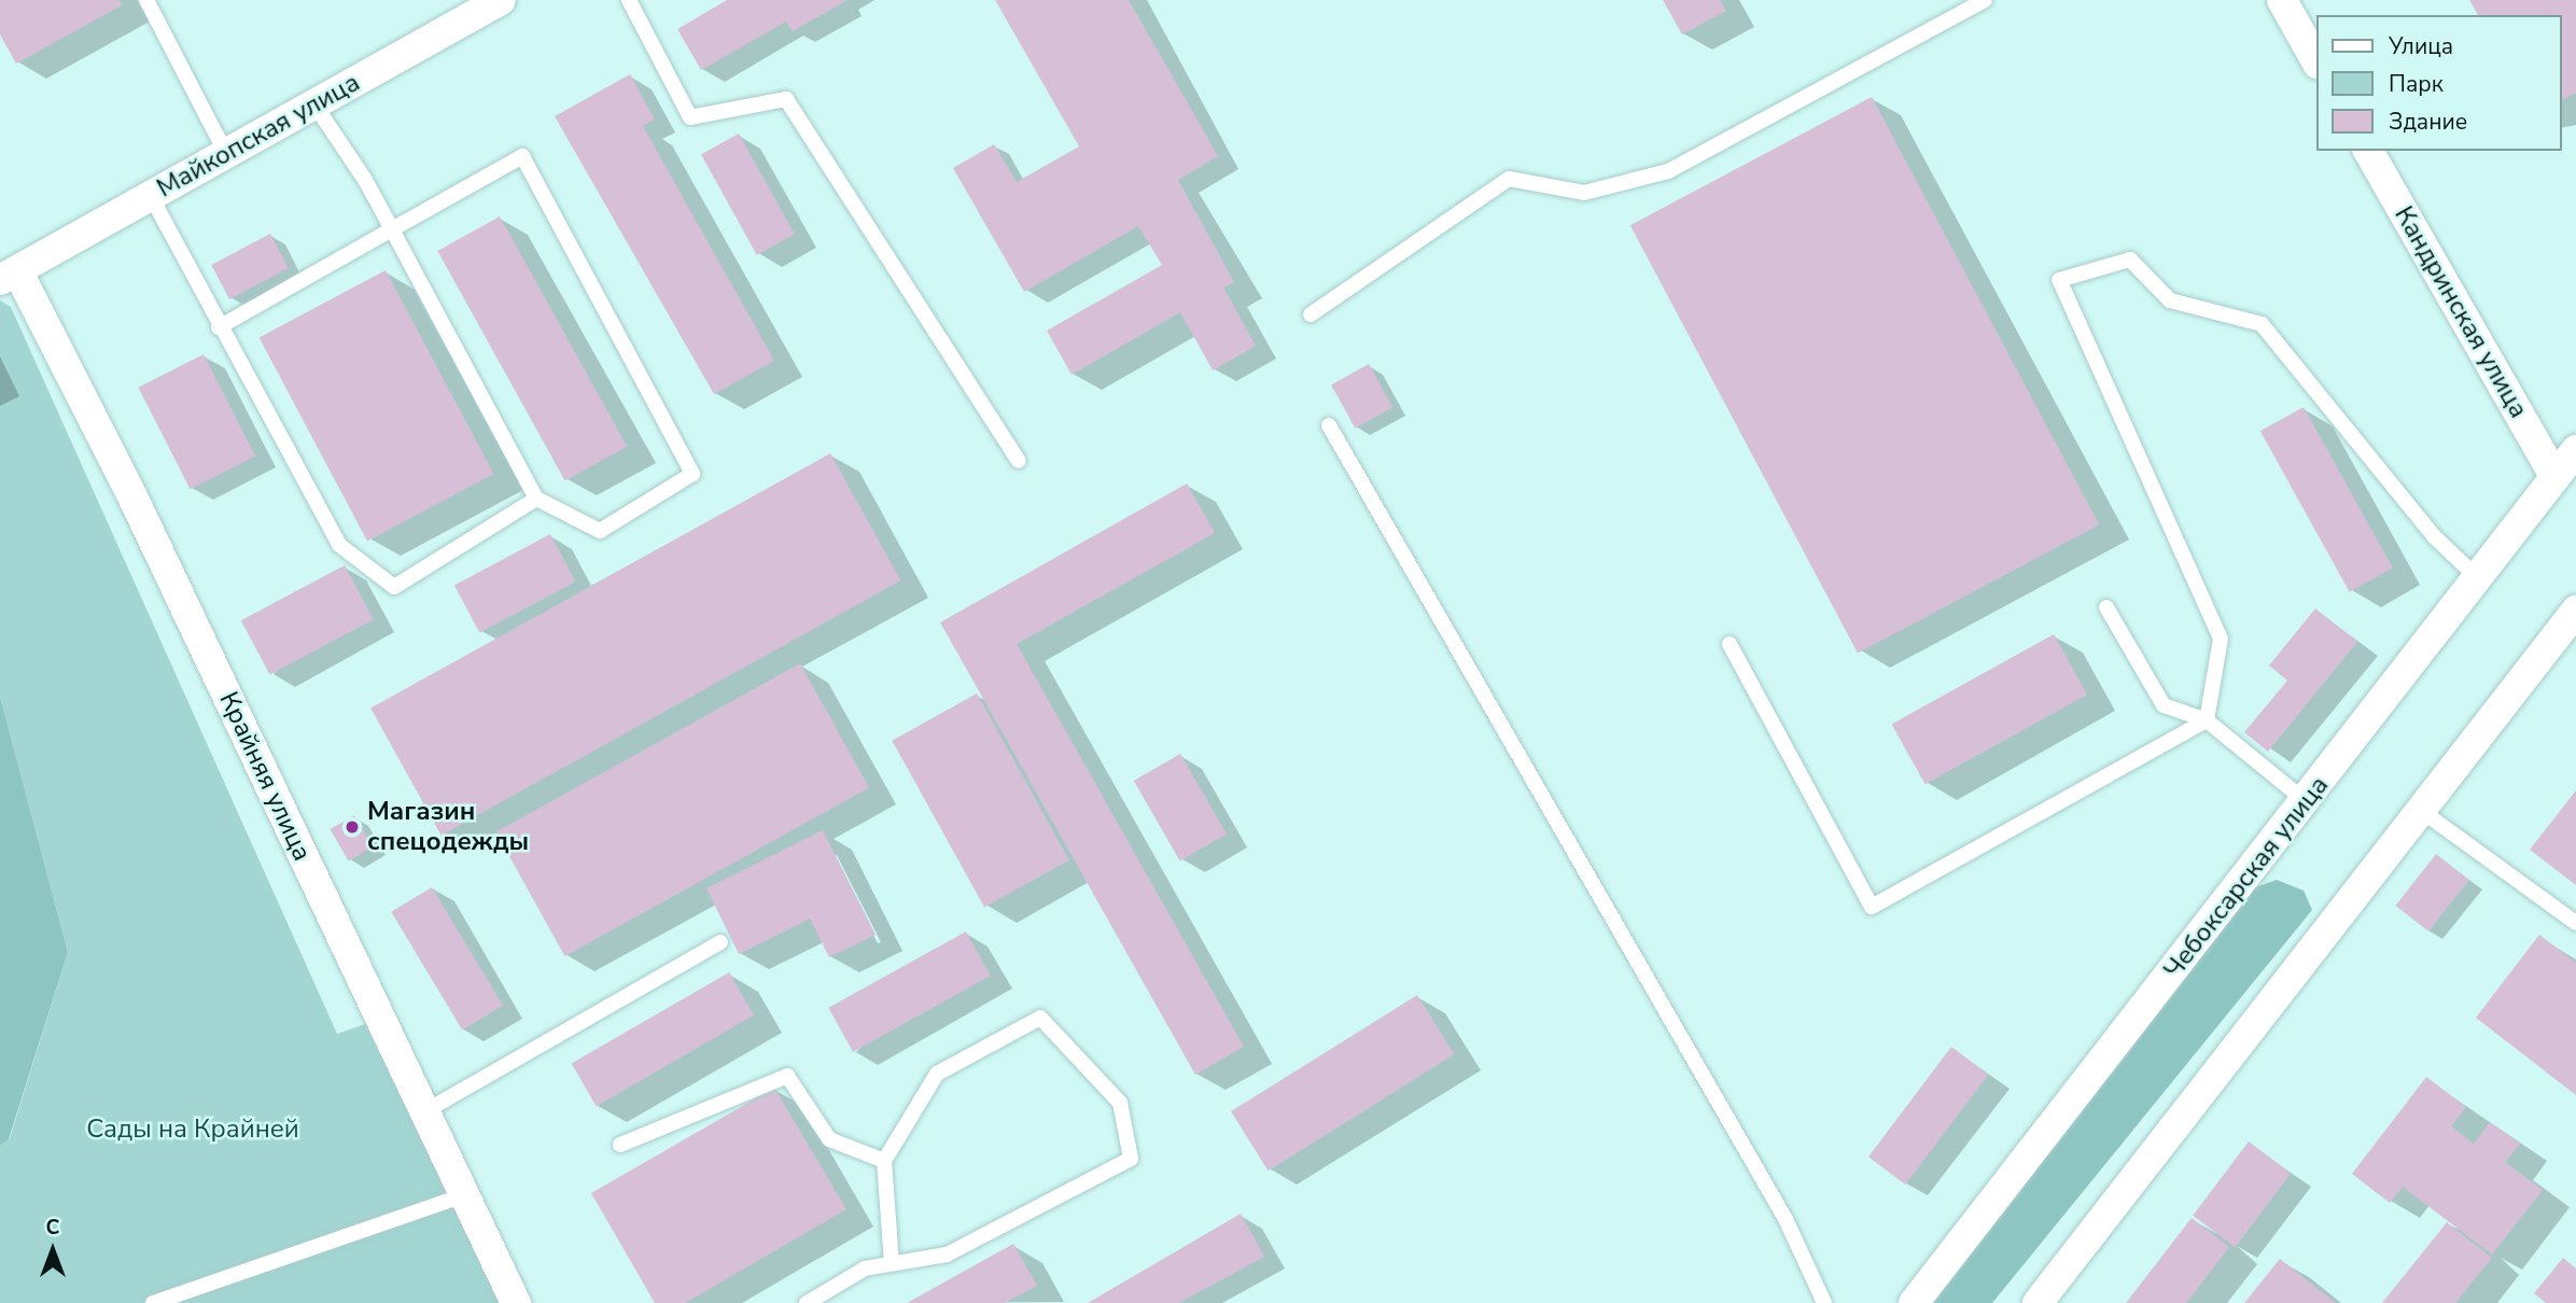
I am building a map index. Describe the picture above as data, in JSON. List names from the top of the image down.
{
  "streets": {
    "street": [
      "Майкопская улица",
      "Кандринская улица",
      "Крайняя улица",
      "Чебоксарская улица"
    ]
  },
  "crossings": [
    ["Майкопская улица", "Крайняя улица"],
    ["Кандринская улица", "Чебоксарская улица"]
  ],
  "parks": ["Сады на Крайней"],
  "places": ["Магазин спецодежды"],
  "legend": ["Улица", "Парк", "Здание"],
  "north": "top"
}
